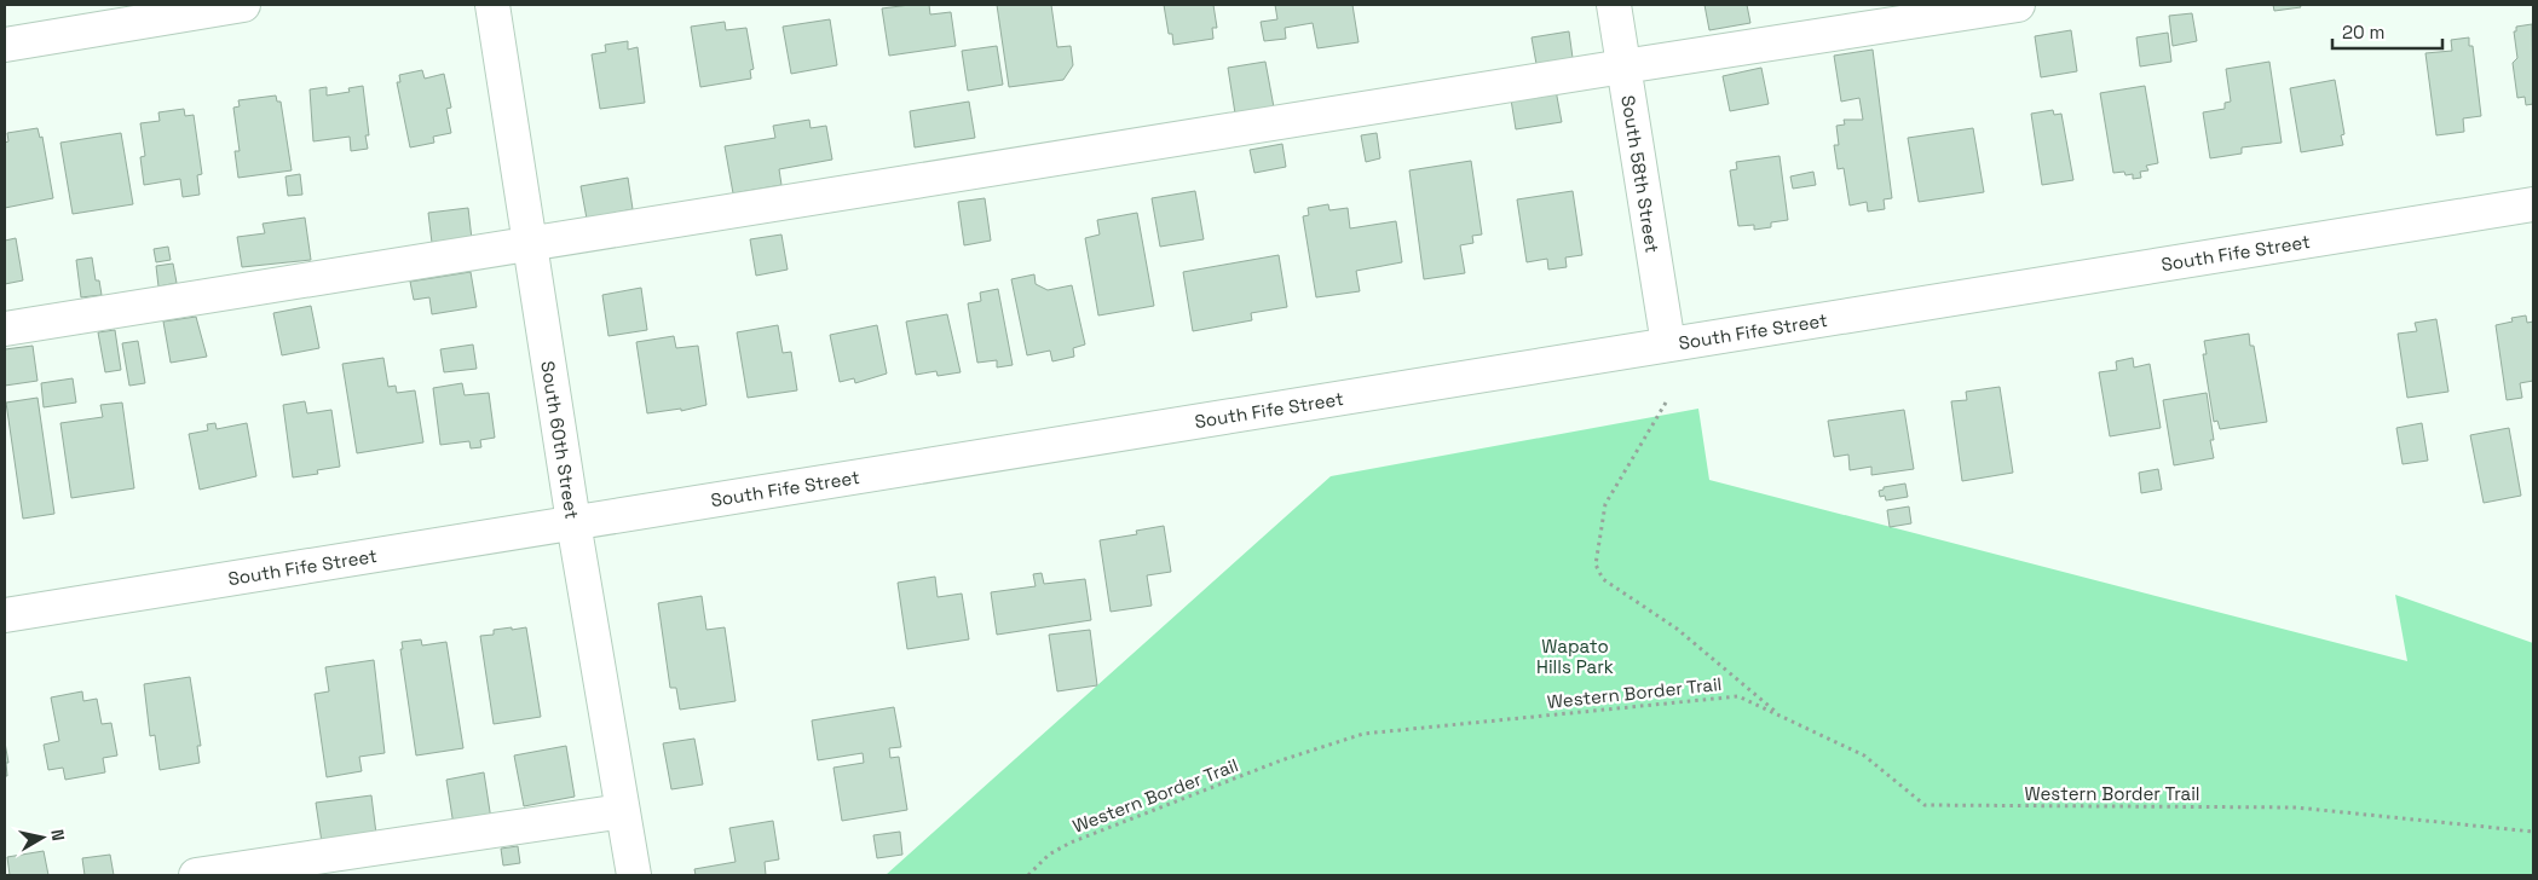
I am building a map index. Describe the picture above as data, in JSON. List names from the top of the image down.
{
  "streets": {
    "street": ["South 58th Street", "South Fife Street", "South 60th Street"],
    "path": ["Western Border Trail"]
  },
  "crossings": [
    ["South 58th Street", "South Fife Street"],
    ["South Fife Street", "South 60th Street"]
  ],
  "parks": ["Wapato Hills Park"],
  "scale_bar": "20 m",
  "north": "right"
}
